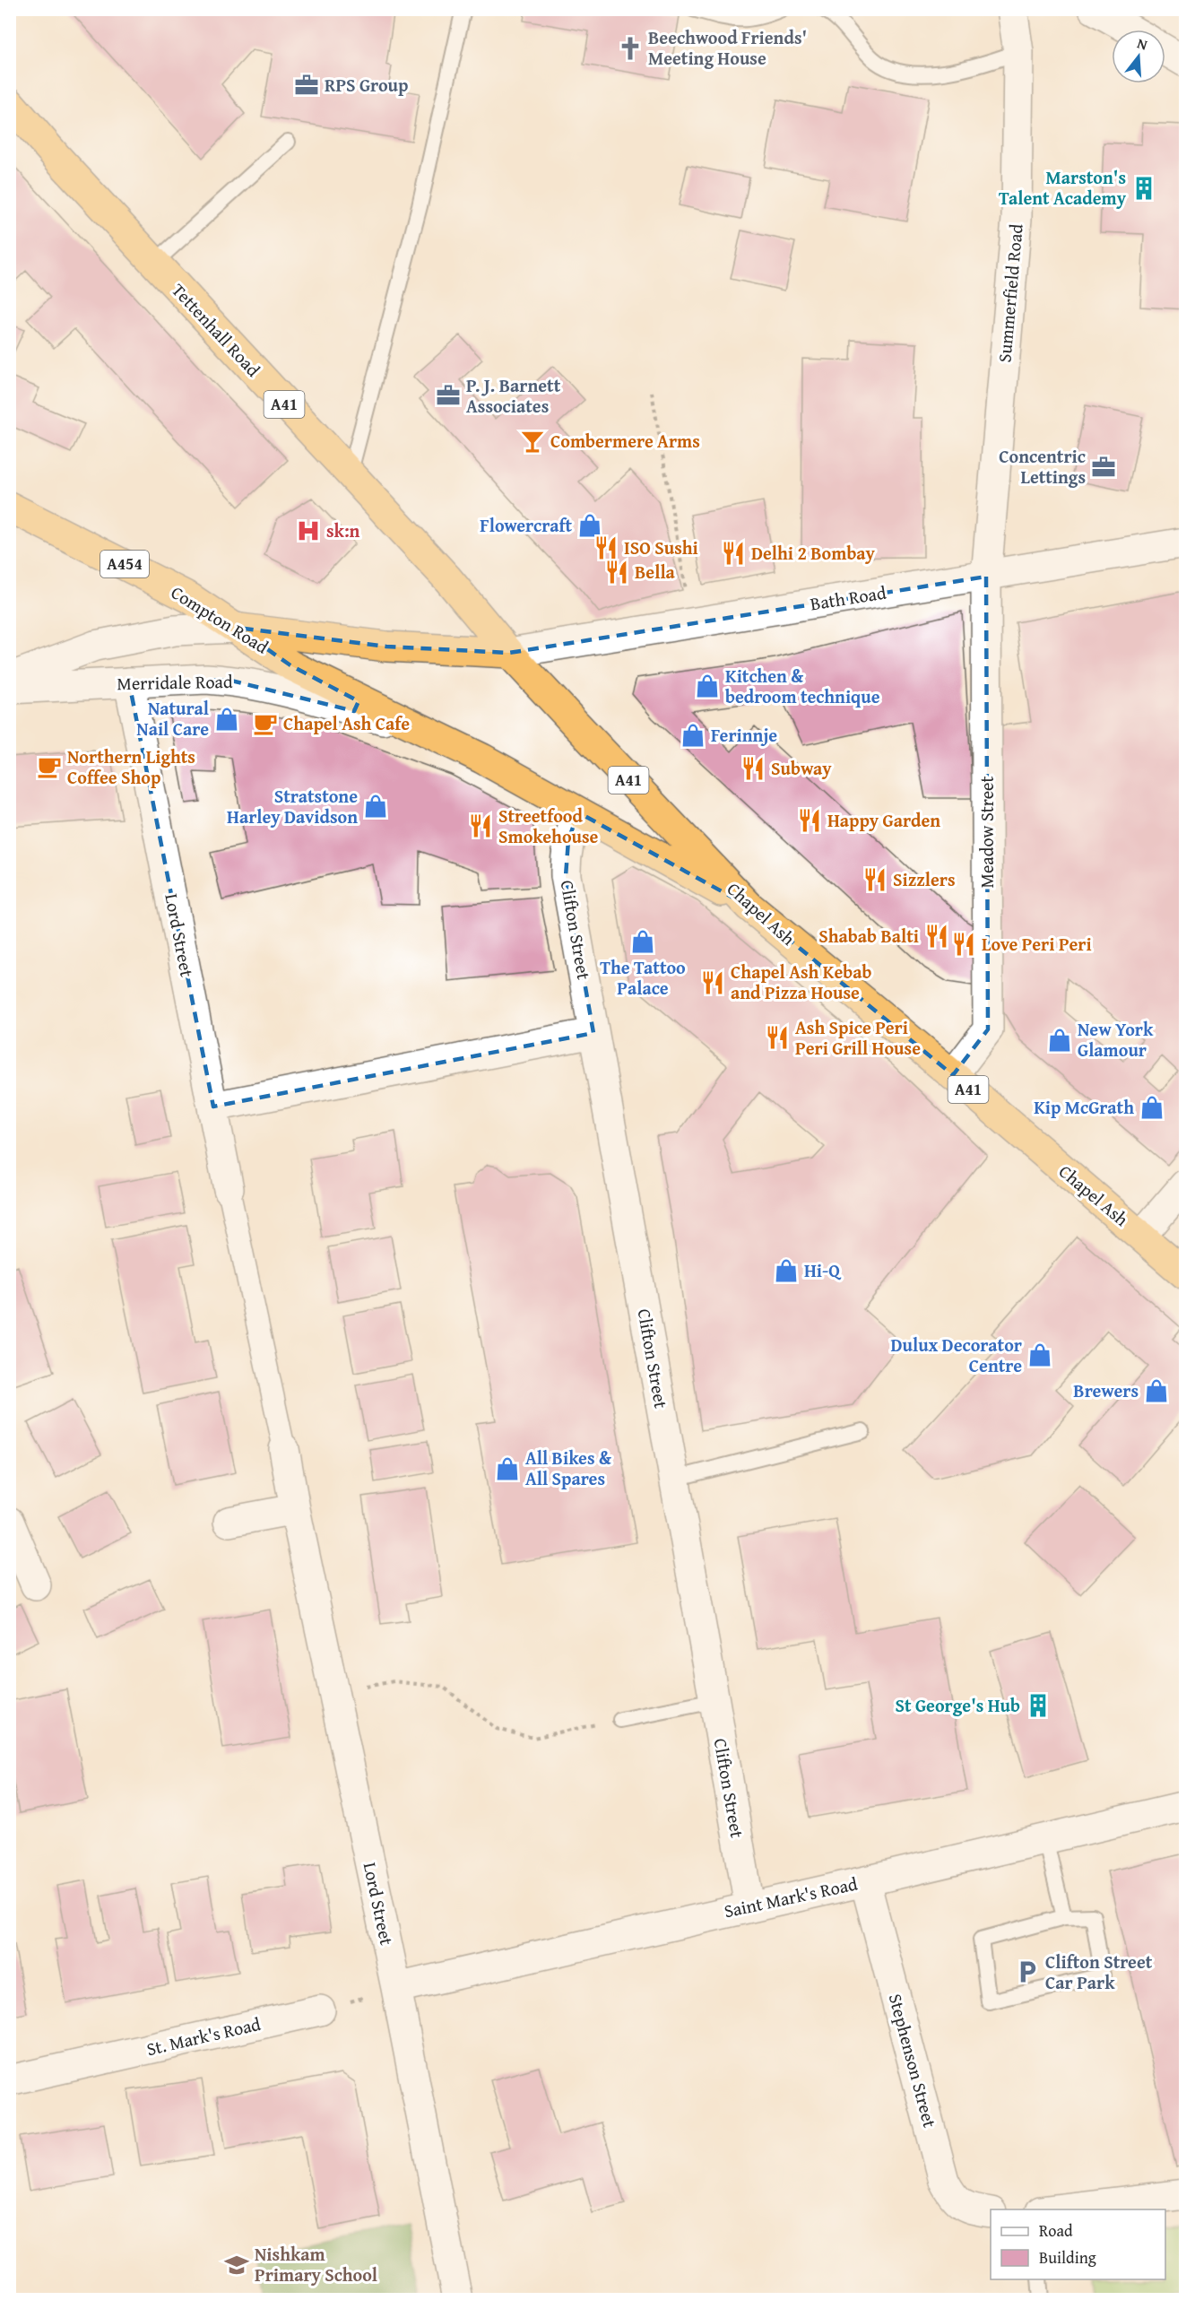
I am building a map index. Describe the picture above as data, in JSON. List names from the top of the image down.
{
  "streets": {
    "highway": [
      "Tettenhall Road",
      "A41",
      "A454",
      "Compton Road",
      "Chapel Ash"
    ],
    "street": [
      "Summerfield Road",
      "Bath Road",
      "Merridale Road",
      "Meadow Street",
      "Clifton Street",
      "Lord Street",
      "Saint Mark's Road",
      "St. Mark's Road",
      "Stephenson Street"
    ]
  },
  "crossings": [
    ["Summerfield Road", "Bath Road"],
    ["Summerfield Road", "Meadow Street"],
    ["Tettenhall Road", "Bath Road"],
    ["Tettenhall Road", "Chapel Ash"],
    ["A454", "Compton Road"],
    ["A454", "Merridale Road"],
    ["A454", "Chapel Ash"],
    ["A454", "Clifton Street"],
    ["Bath Road", "Meadow Street"],
    ["Bath Road", "Chapel Ash"],
    ["Compton Road", "Merridale Road"],
    ["Merridale Road", "Lord Street"],
    ["Meadow Street", "Chapel Ash"],
    ["Clifton Street", "Saint Mark's Road"],
    ["Lord Street", "Saint Mark's Road"],
    ["Saint Mark's Road", "Stephenson Street"]
  ],
  "places": {
    "church": ["Beechwood Friends' Meeting House"],
    "office": ["RPS Group", "P. J. Barnett Associates", "Concentric Lettings"],
    "building": ["Marston's Talent Academy", "St George's Hub"],
    "bar": ["Combermere Arms"],
    "shop": [
      "Flowercraft",
      "Kitchen & bedroom technique",
      "Natural Nail Care",
      "Ferinnje",
      "Stratstone Harley Davidson",
      "The Tattoo Palace",
      "New York Glamour",
      "Kip McGrath",
      "Hi-Q",
      "Dulux Decorator Centre",
      "Brewers",
      "All Bikes & All Spares"
    ],
    "hospital": ["sk:n"],
    "restaurant": [
      "ISO Sushi",
      "Delhi 2 Bombay",
      "Bella",
      "Subway",
      "Happy Garden",
      "Streetfood Smokehouse",
      "Sizzlers",
      "Shabab Balti",
      "Love Peri Peri",
      "Chapel Ash Kebab and Pizza House",
      "Ash Spice Peri Peri Grill House"
    ],
    "cafe": ["Chapel Ash Cafe", "Northern Lights Coffee Shop"],
    "parking": ["Clifton Street Car Park"],
    "school or university": ["Nishkam Primary School"]
  },
  "legend": ["Road", "Building"],
  "north": "top"
}
